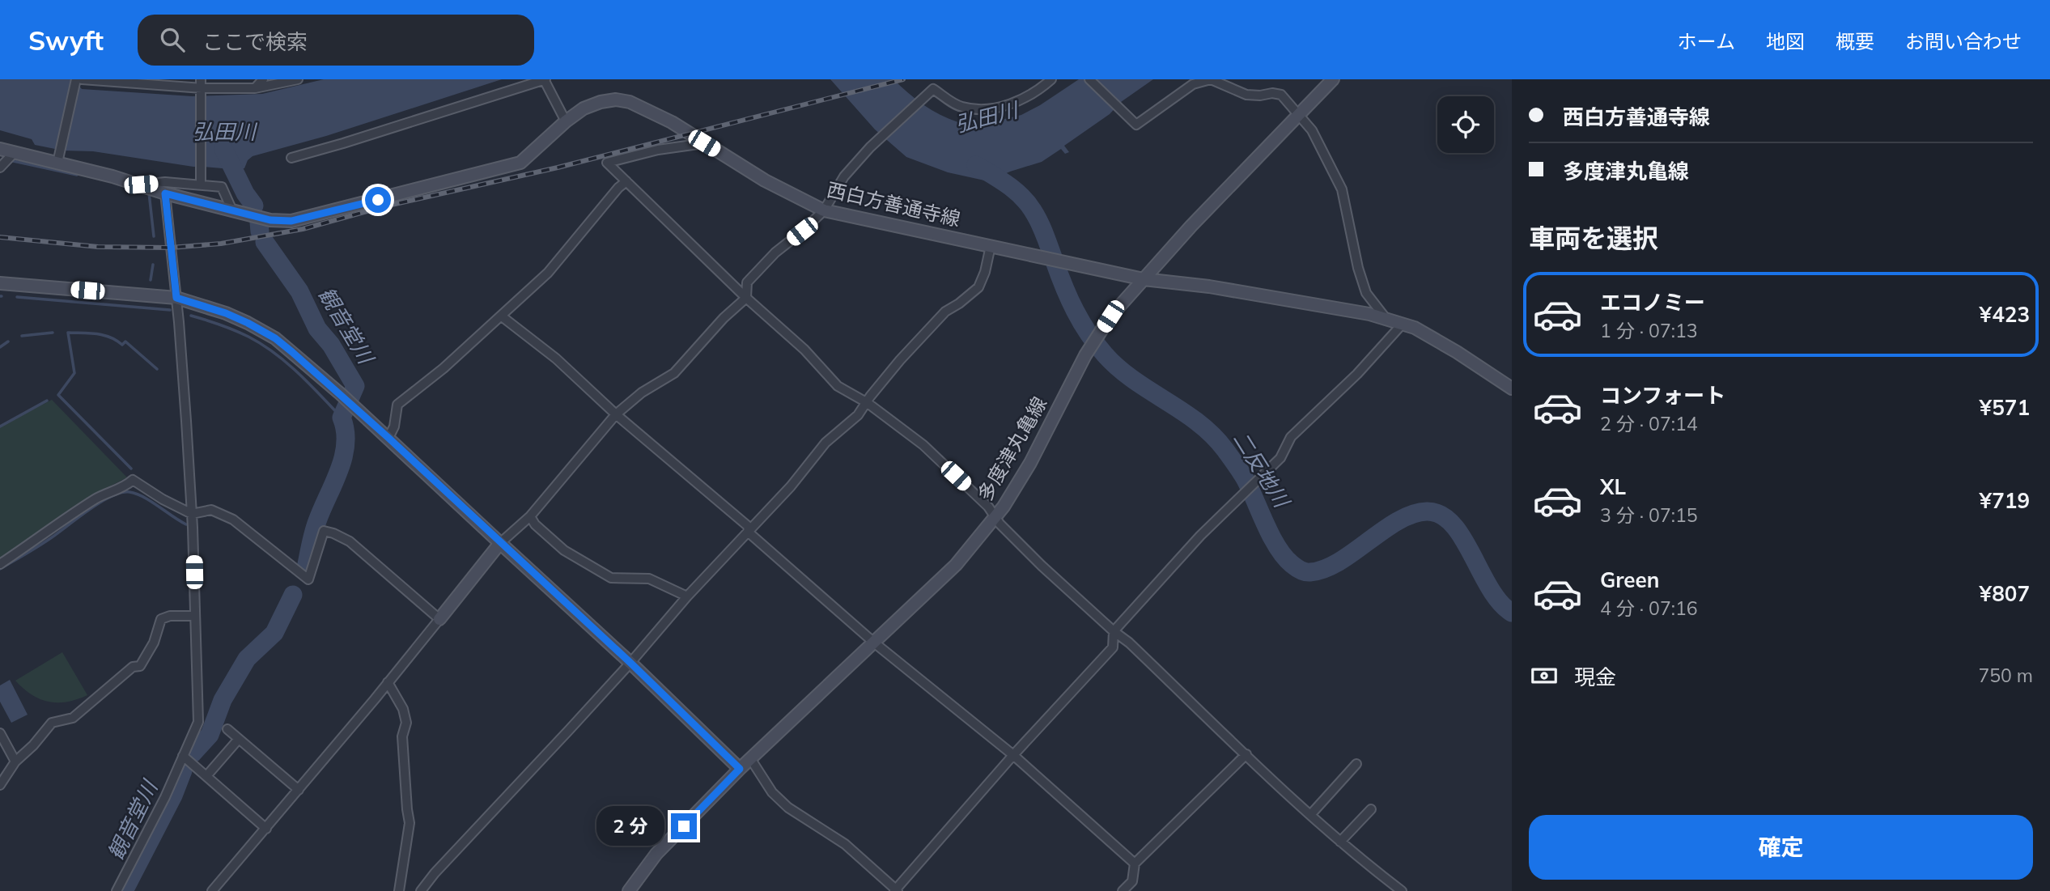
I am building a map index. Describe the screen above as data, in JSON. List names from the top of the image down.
{
  "streets": {
    "main road": ["西白方善通寺線", "多度津丸亀線"]
  },
  "crossings": [
    ["西白方善通寺線", "多度津丸亀線"]
  ],
  "water": ["弘田川", "観音堂川", "二反地川"],
  "page": {
    "header": "Swyft",
    "search": "ここで検索",
    "nav": [
      "ホーム",
      "地図",
      "概要",
      "お問い合わせ"
    ],
    "banner": ["西白方善通寺線", "多度津丸亀線"],
    "heading": "車両を選択",
    "list": [
      {
        "name": "エコノミー",
        "note": "1 分 · 07:13",
        "value": "¥423"
      },
      {
        "name": "コンフォート",
        "note": "2 分 · 07:14",
        "value": "¥571"
      },
      {
        "name": "XL",
        "note": "3 分 · 07:15",
        "value": "¥719"
      },
      {
        "name": "Green",
        "note": "4 分 · 07:16",
        "value": "¥807"
      }
    ],
    "pay": ["現金", "750 m"],
    "buttons": "確定",
    "bubble": "2 分"
  }
}
